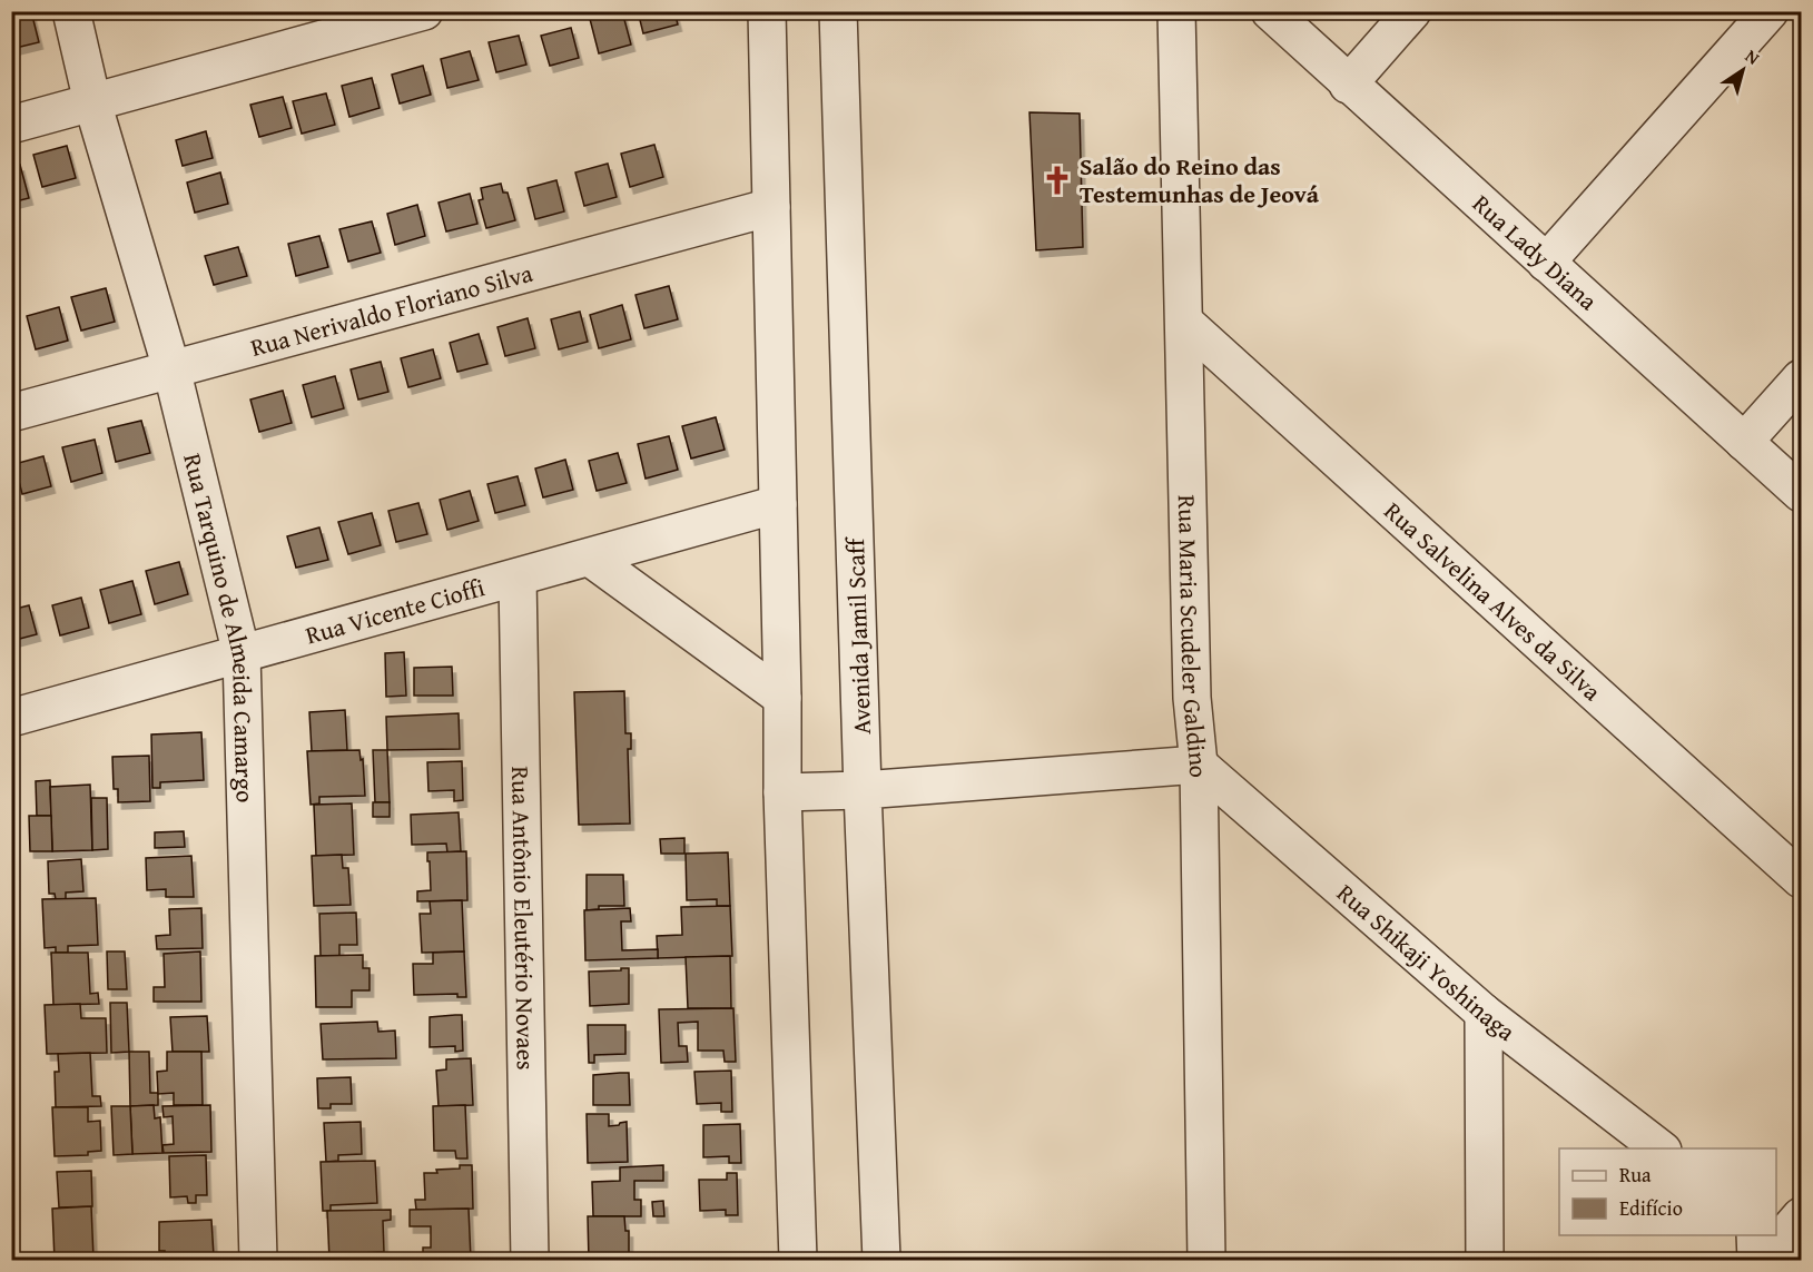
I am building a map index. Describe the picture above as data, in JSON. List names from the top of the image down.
{
  "streets": {
    "street": [
      "Rua Lady Diana",
      "Rua Nerivaldo Floriano Silva",
      "Rua Salvelina Alves da Silva",
      "Rua Vicente Cioffi",
      "Rua Tarquino de Almeida Camargo",
      "Rua Maria Scudeler Galdino",
      "Avenida Jamil Scaff",
      "Rua Antônio Eleutério Novaes",
      "Rua Shikaji Yoshinaga"
    ]
  },
  "crossings": [
    ["Rua Nerivaldo Floriano Silva", "Rua Tarquino de Almeida Camargo"],
    ["Rua Salvelina Alves da Silva", "Rua Maria Scudeler Galdino"],
    ["Rua Vicente Cioffi", "Rua Tarquino de Almeida Camargo"],
    ["Rua Vicente Cioffi", "Rua Antônio Eleutério Novaes"],
    ["Rua Maria Scudeler Galdino", "Rua Shikaji Yoshinaga"]
  ],
  "places": {
    "church": ["Salão do Reino das Testemunhas de Jeová"]
  },
  "legend": ["Rua", "Edifício"],
  "north": "top right"
}
